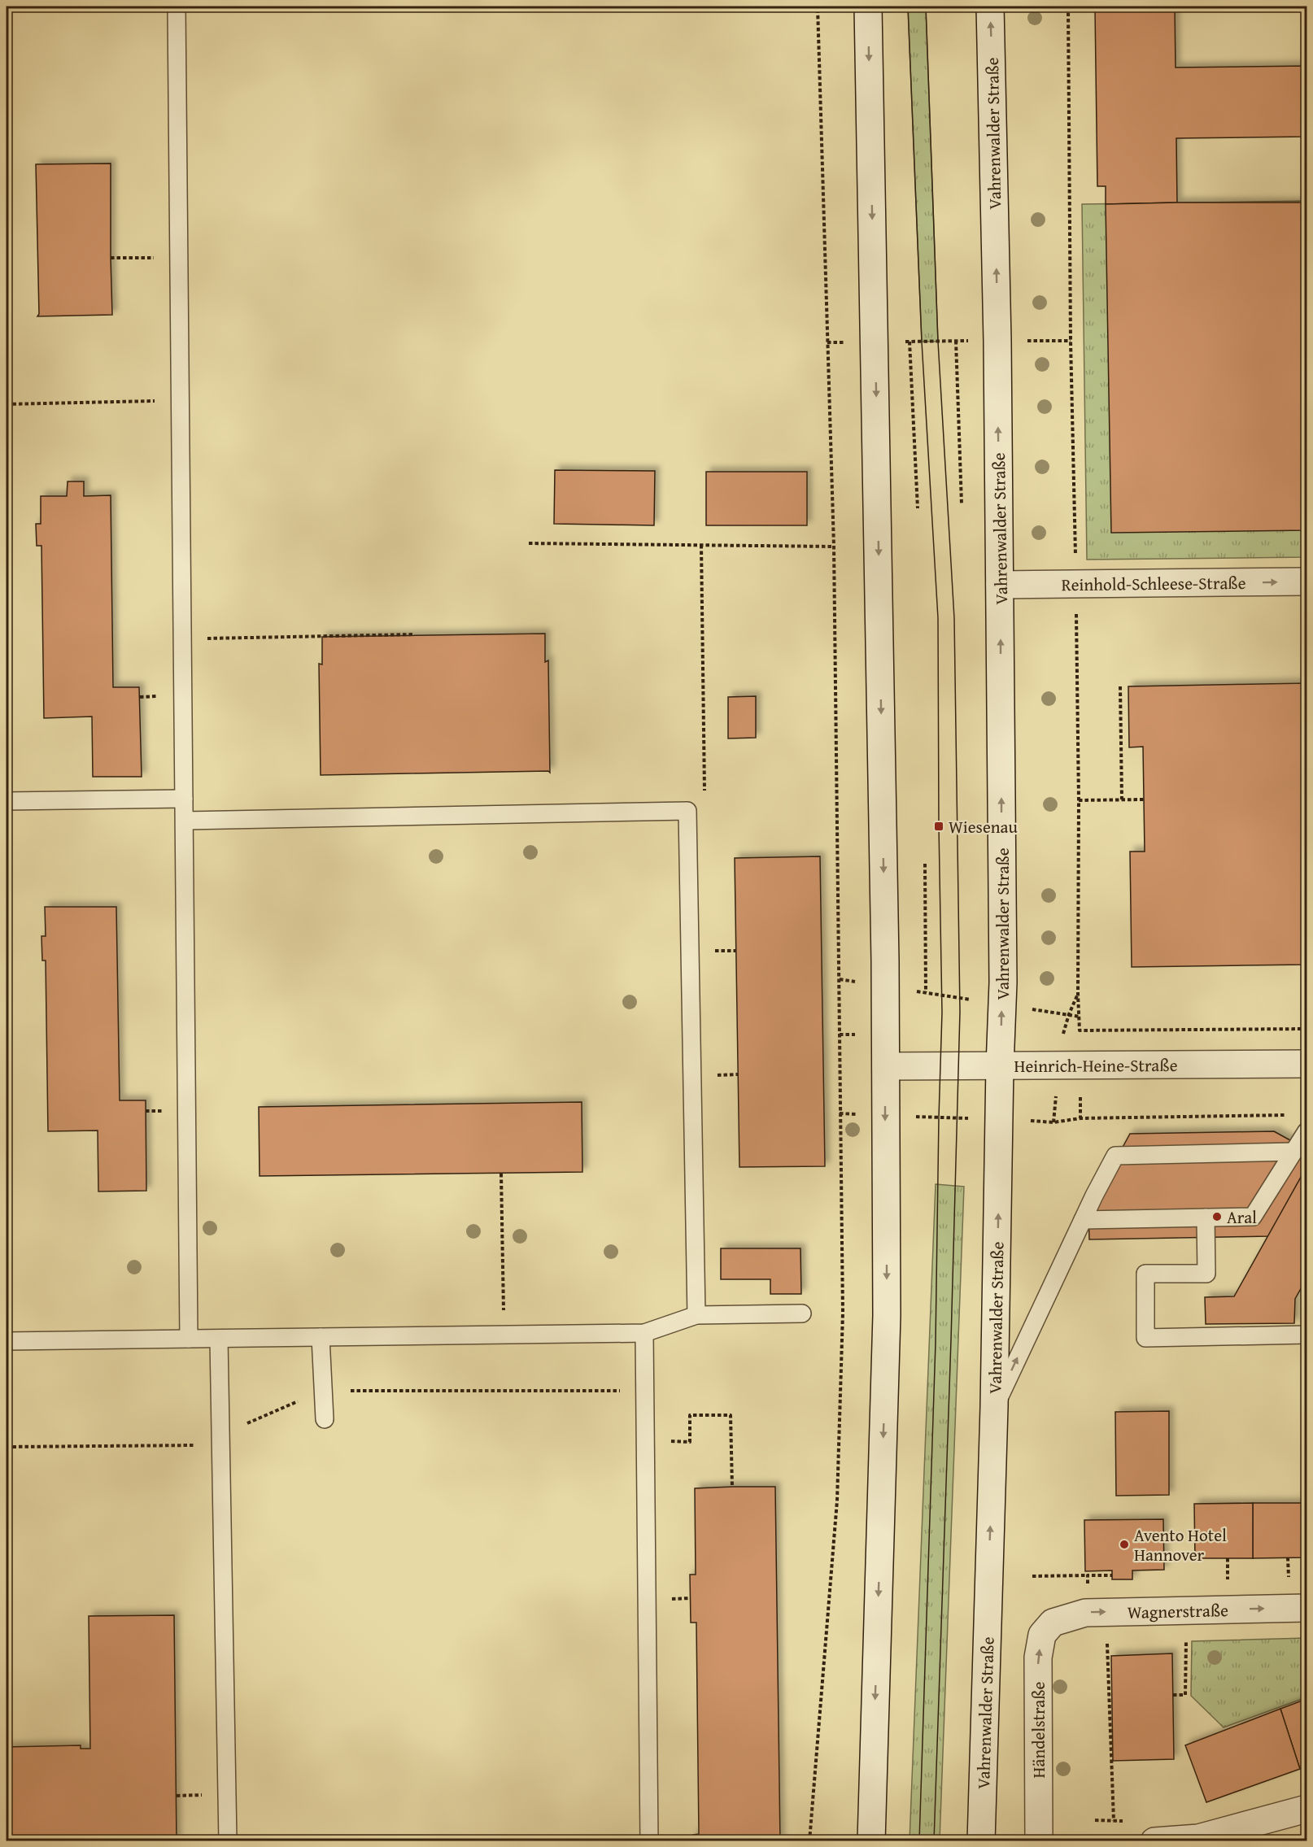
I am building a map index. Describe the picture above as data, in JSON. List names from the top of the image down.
{
  "streets": {
    "main road": [
      "Vahrenwalder Straße",
      "Reinhold-Schleese-Straße",
      "Heinrich-Heine-Straße",
      "Wagnerstraße",
      "Händelstraße"
    ]
  },
  "crossings": [
    ["Vahrenwalder Straße", "Reinhold-Schleese-Straße"],
    ["Vahrenwalder Straße", "Heinrich-Heine-Straße"],
    ["Wagnerstraße", "Händelstraße"]
  ],
  "one_way": ["Reinhold-Schleese-Straße"],
  "places": {
    "transit": ["Wiesenau"],
    "other": ["Aral", "Avento Hotel Hannover"]
  }
}
